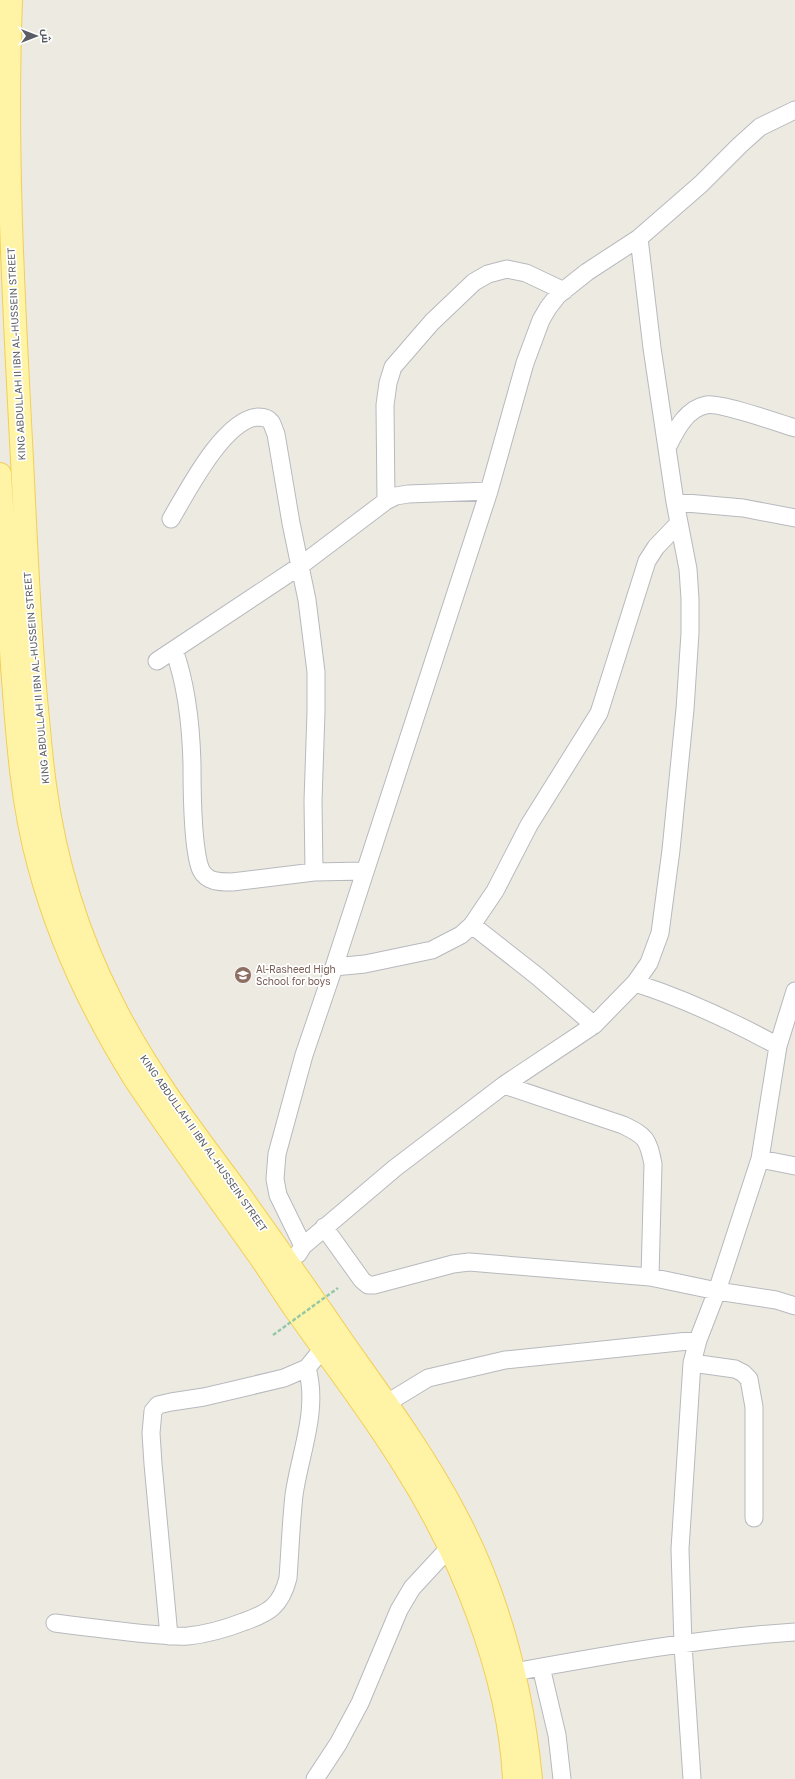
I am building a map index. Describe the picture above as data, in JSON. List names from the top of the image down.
{
  "streets": {
    "main road": ["KING ABDULLAH II IBN AL-HUSSEIN STREET"]
  },
  "places": {
    "school or university": ["Al-Rasheed High School for boys"]
  },
  "north": "right"
}
